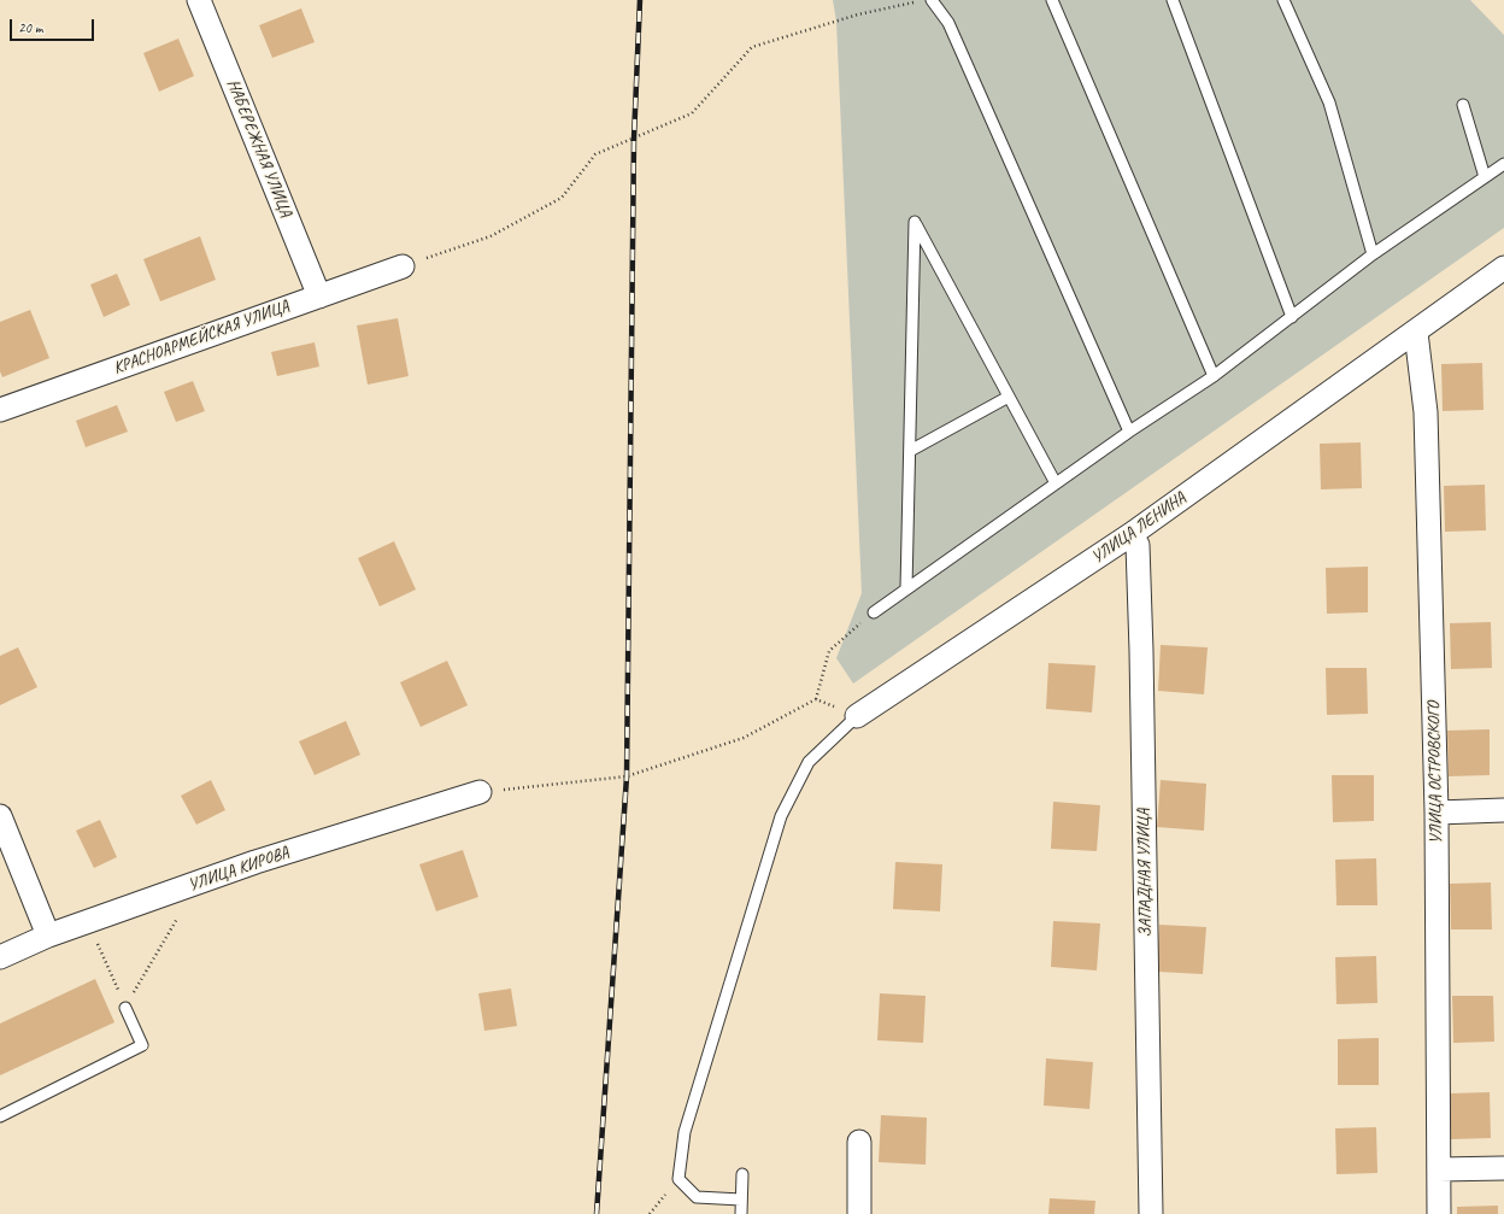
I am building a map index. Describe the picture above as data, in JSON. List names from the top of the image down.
{
  "streets": {
    "street": [
      "НАБЕРЕЖНАЯ УЛИЦА",
      "КРАСНОАРМЕЙСКАЯ УЛИЦА",
      "УЛИЦА ЛЕНИНА",
      "УЛИЦА ОСТРОВСКОГО",
      "УЛИЦА КИРОВА",
      "ЗАПАДНАЯ УЛИЦА"
    ]
  },
  "crossings": [
    ["НАБЕРЕЖНАЯ УЛИЦА", "КРАСНОАРМЕЙСКАЯ УЛИЦА"],
    ["УЛИЦА ЛЕНИНА", "УЛИЦА ОСТРОВСКОГО"],
    ["УЛИЦА ЛЕНИНА", "ЗАПАДНАЯ УЛИЦА"]
  ],
  "scale_bar": "20 m"
}
